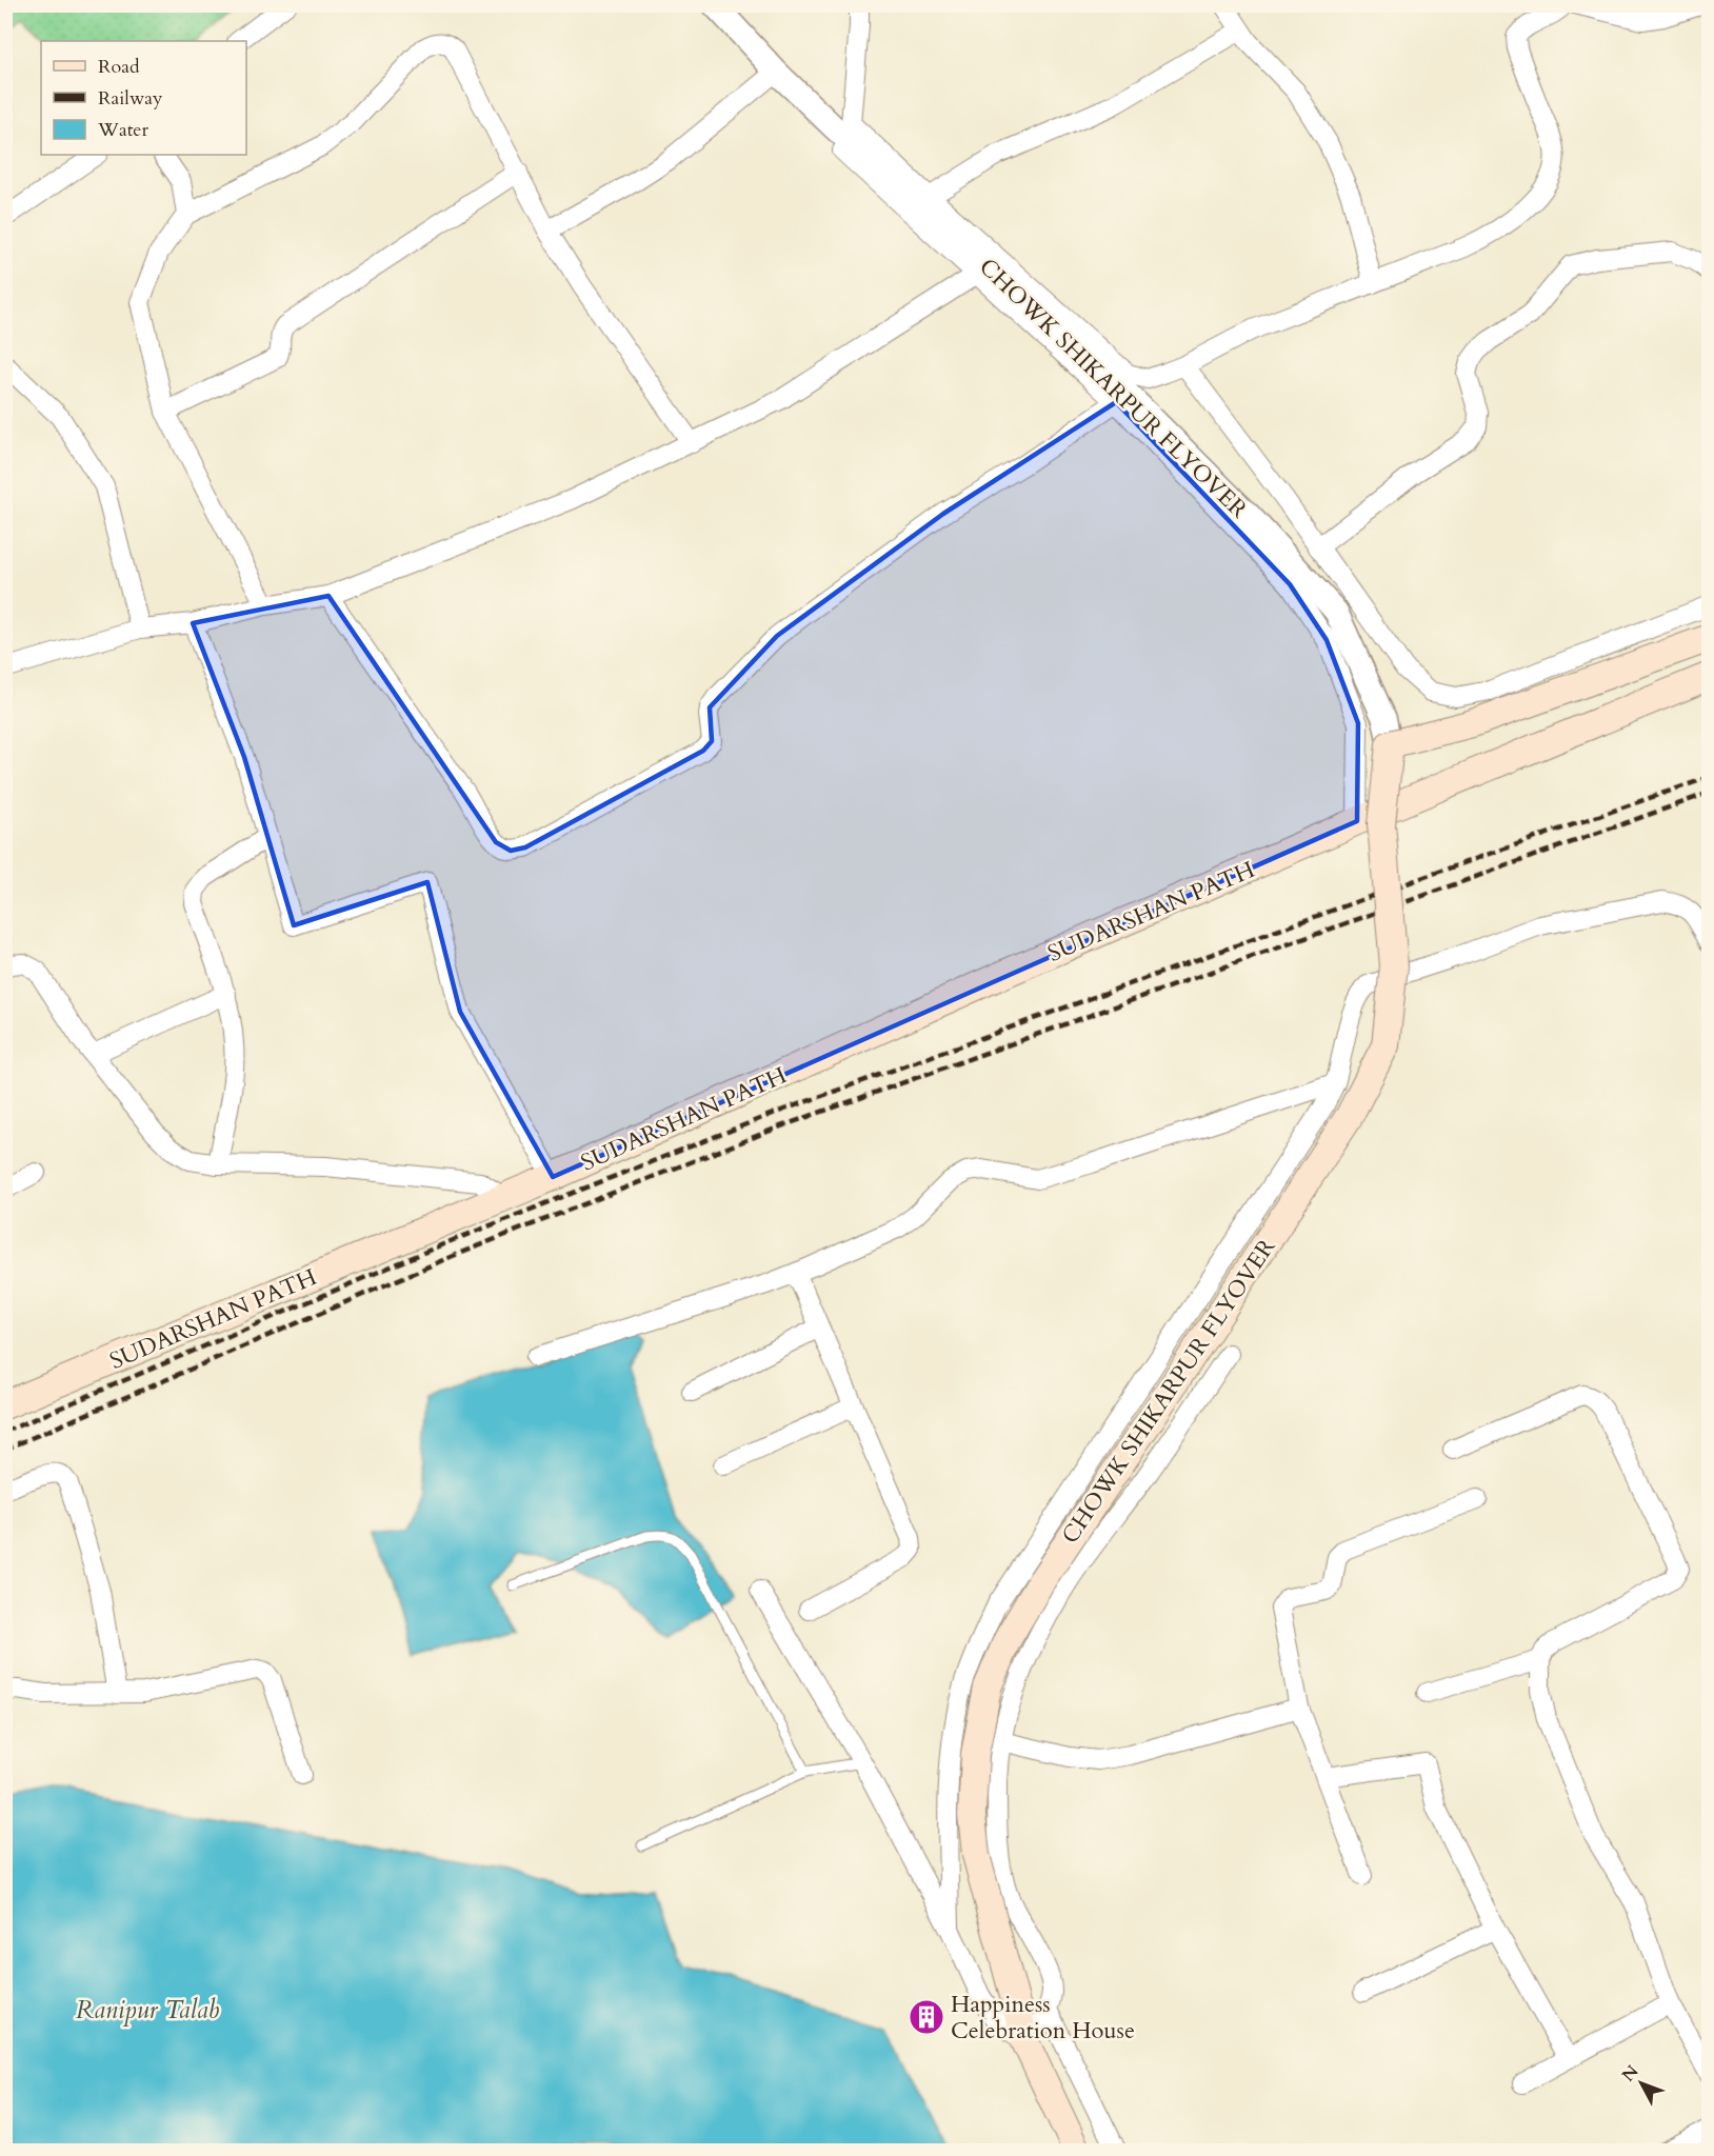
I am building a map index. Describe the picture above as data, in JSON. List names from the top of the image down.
{
  "streets": {
    "main road": ["CHOWK SHIKARPUR FLYOVER", "SUDARSHAN PATH"]
  },
  "water": ["Ranipur Talab"],
  "places": {
    "building": ["Happiness Celebration House"]
  },
  "legend": ["Road", "Railway", "Water"],
  "north": "top left"
}
